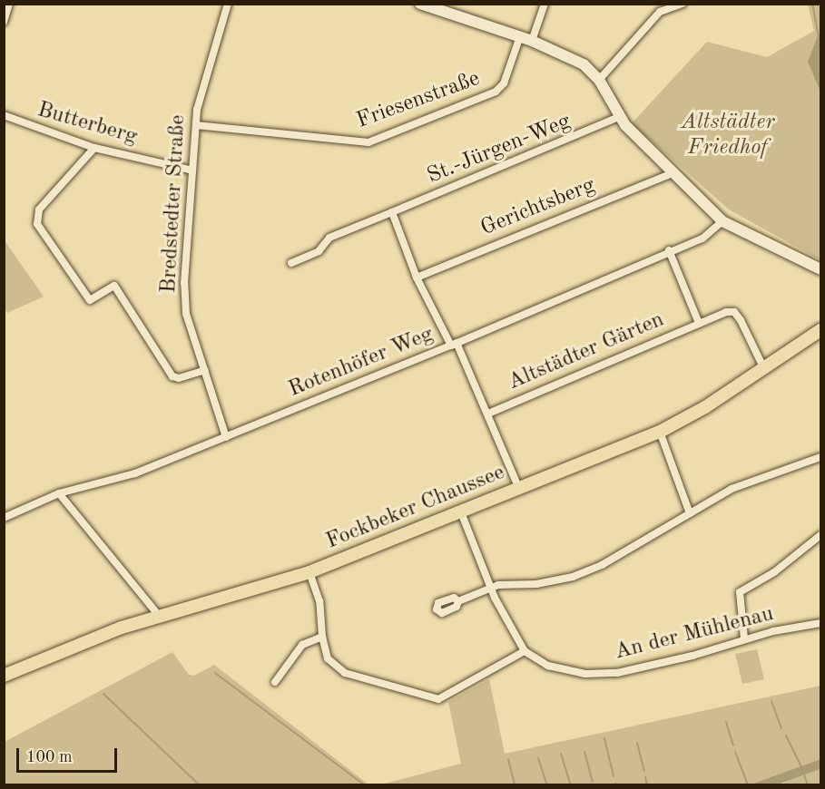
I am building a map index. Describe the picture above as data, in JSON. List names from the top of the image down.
{
  "streets": {
    "main road": ["Fockbeker Chaussee"],
    "street": [
      "Friesenstraße",
      "Butterberg",
      "St.-Jürgen-Weg",
      "Bredstedter Straße",
      "Gerichtsberg",
      "Altstädter Gärten",
      "Rotenhöfer Weg",
      "An der Mühlenau"
    ]
  },
  "crossings": [
    ["Friesenstraße", "Bredstedter Straße"],
    ["Butterberg", "Bredstedter Straße"],
    ["Bredstedter Straße", "Rotenhöfer Weg"],
    ["Altstädter Gärten", "Rotenhöfer Weg"],
    ["Altstädter Gärten", "Fockbeker Chaussee"]
  ],
  "parks": ["Altstädter Friedhof"],
  "scale_bar": "100 m"
}
